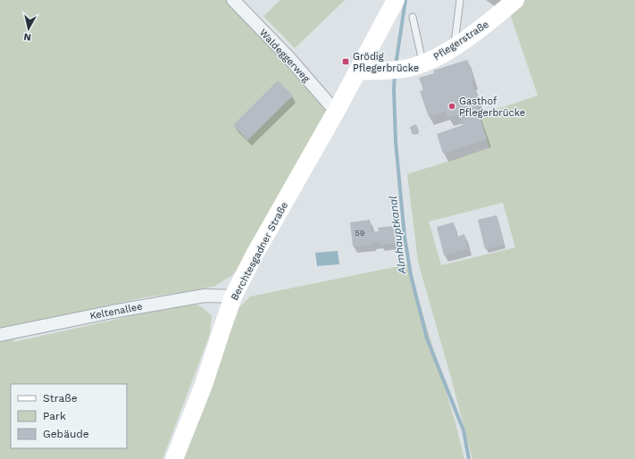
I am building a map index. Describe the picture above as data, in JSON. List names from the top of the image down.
{
  "streets": {
    "main road": ["Pflegerstraße", "Berchtesgadner Straße"],
    "street": ["Waldeggerweg", "Keltenallee"]
  },
  "crossings": [
    ["Pflegerstraße", "Berchtesgadner Straße"],
    ["Waldeggerweg", "Berchtesgadner Straße"],
    ["Berchtesgadner Straße", "Keltenallee"]
  ],
  "water": ["Almhauptkanal"],
  "places": {
    "transit": ["Grödig Pflegerbrücke"],
    "other": ["Gasthof Pflegerbrücke"]
  },
  "house_numbers": ["59"],
  "legend": ["Straße", "Park", "Gebäude"],
  "north": "bottom"
}
